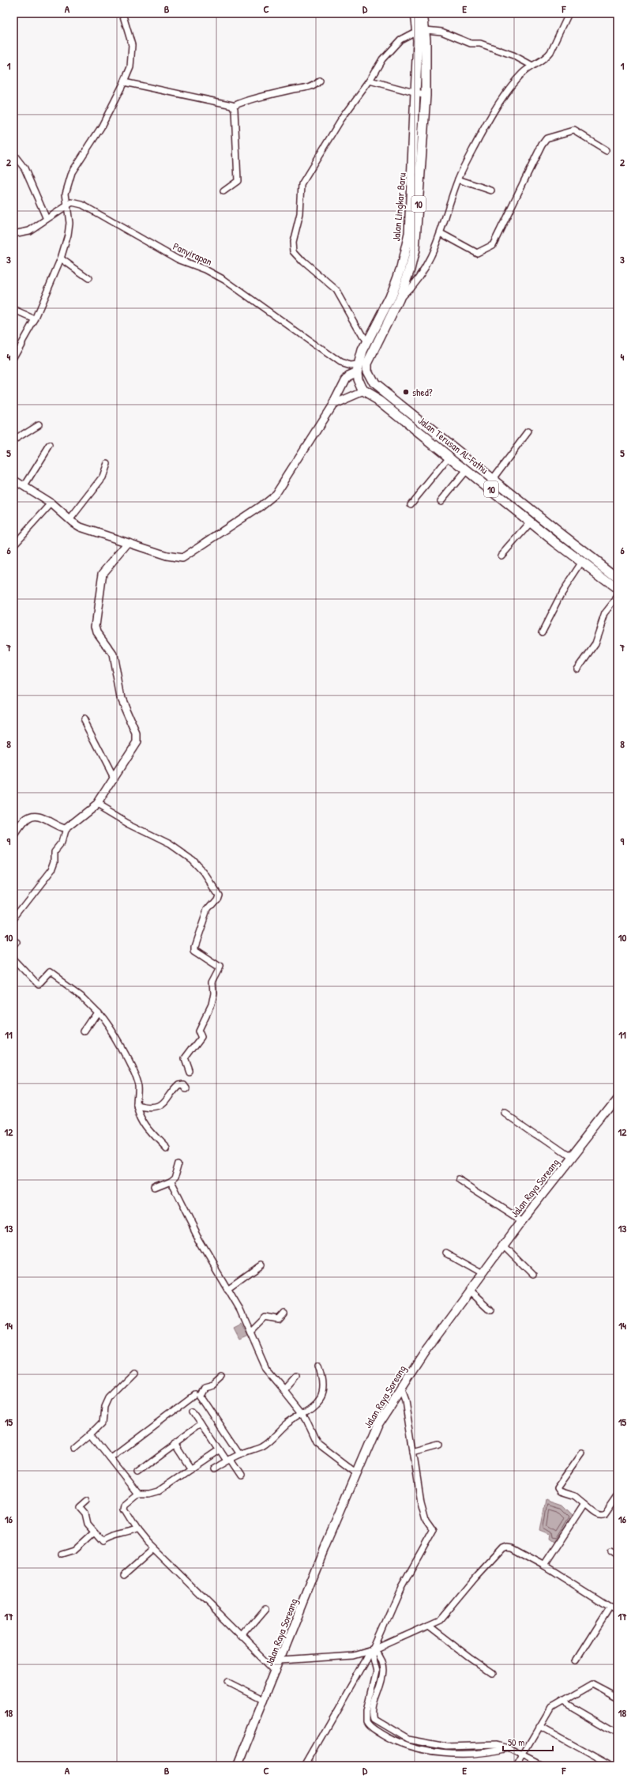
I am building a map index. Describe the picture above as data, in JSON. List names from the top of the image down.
{
  "streets": {
    "highway": ["10", "Jalan Lingkar Baru", "Jalan Terusan Al-Fathu"],
    "main road": ["Jalan Raya Soreang"],
    "street": ["Panyirapan"]
  },
  "crossings": [
    ["Jalan Lingkar Baru", "Panyirapan"],
    ["Jalan Lingkar Baru", "Jalan Terusan Al-Fathu"]
  ],
  "places": ["shed?"],
  "scale_bar": "50 m",
  "grid": {
    "columns": [
      "A",
      "B",
      "C",
      "D",
      "E",
      "F"
    ],
    "rows": [
      "1",
      "2",
      "3",
      "4",
      "5",
      "6",
      "7",
      "8",
      "9",
      "10",
      "11",
      "12",
      "13",
      "14",
      "15",
      "16",
      "17",
      "18"
    ]
  }
}
